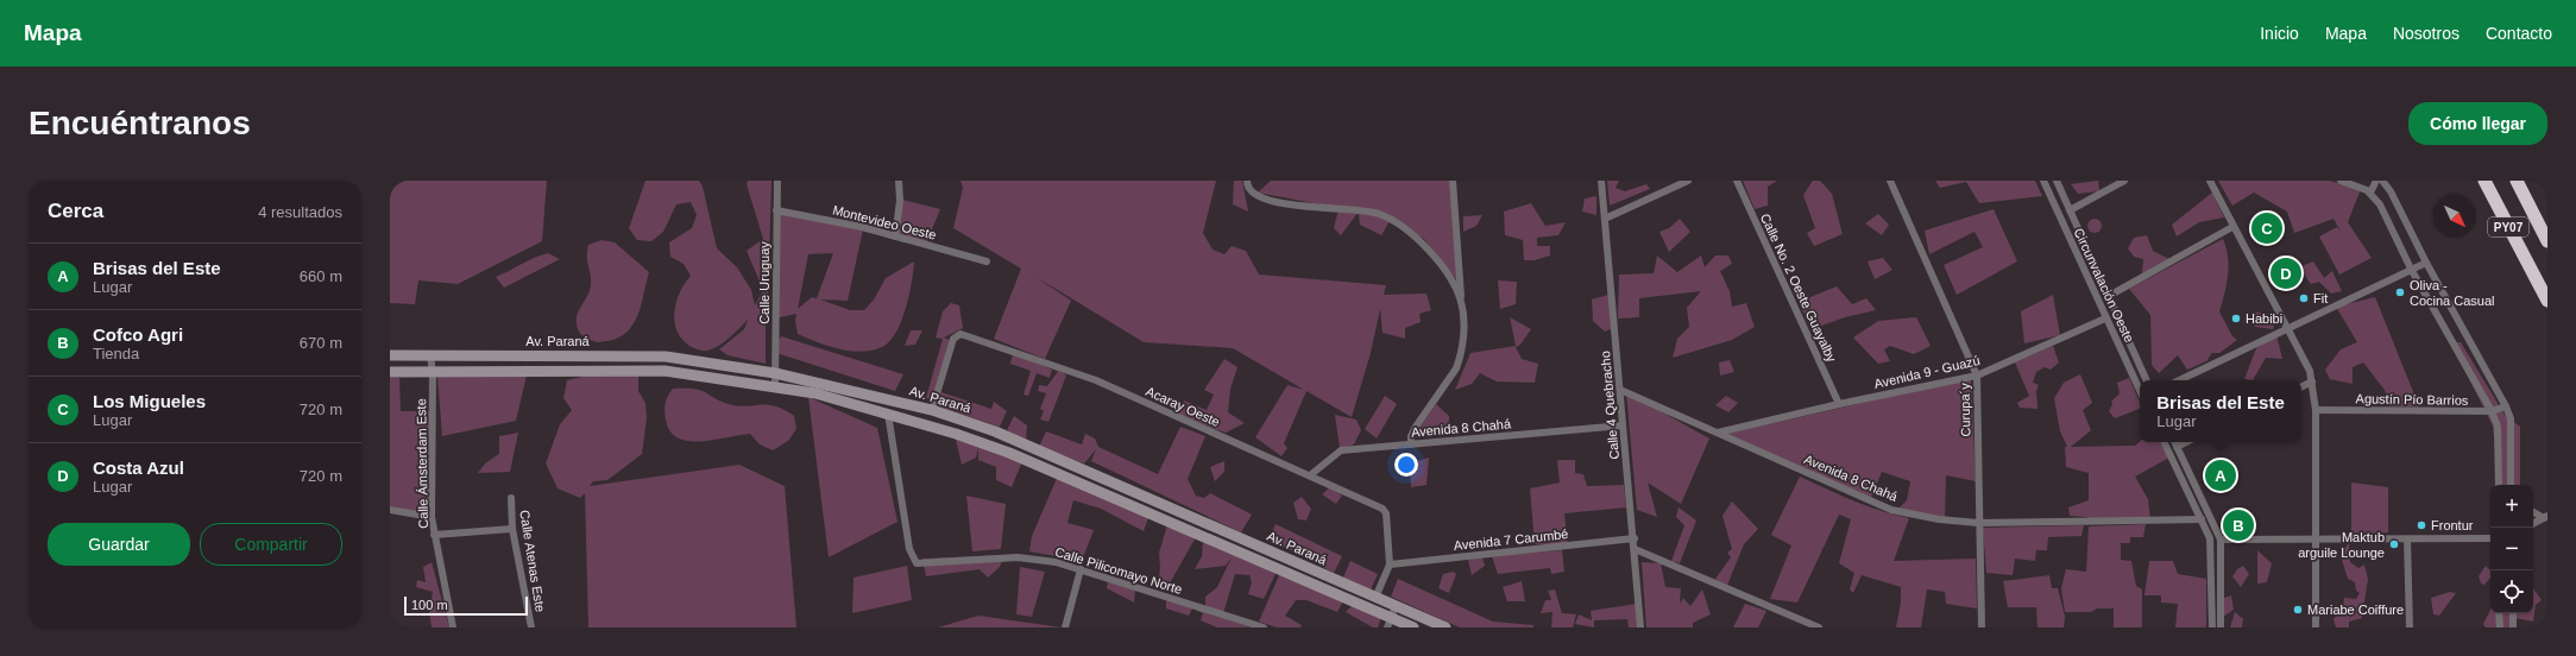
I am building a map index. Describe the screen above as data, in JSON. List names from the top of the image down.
{
  "streets": {
    "highway": ["PY07"],
    "street": [
      "Montevideo Oeste",
      "Calle Uruguay",
      "Circunvalación Oeste",
      "Calle No. 2 Oeste Guayalby",
      "Av. Paraná",
      "Avenida 9 - Guazú",
      "Agustín Pío Barrios",
      "Calle 4 Quebracho",
      "Acaray Oeste",
      "Curupa´y",
      "Avenida 8 Chahá",
      "Calle Ámsterdam Este",
      "Avenida 7 Carumbé",
      "Calle Atenas Este",
      "Calle Pilicomayo Norte"
    ]
  },
  "crossings": [
    ["Montevideo Oeste", "Calle Uruguay"],
    ["Calle Uruguay", "Av. Paraná"],
    ["Circunvalación Oeste", "Avenida 9 - Guazú"],
    ["Calle No. 2 Oeste Guayalby", "Avenida 9 - Guazú"],
    ["Av. Paraná", "Acaray Oeste"],
    ["Av. Paraná", "Calle Ámsterdam Este"],
    ["Av. Paraná", "Calle Pilicomayo Norte"],
    ["Avenida 9 - Guazú", "Curupa´y"],
    ["Avenida 9 - Guazú", "Avenida 8 Chahá"],
    ["Calle 4 Quebracho", "Avenida 8 Chahá"],
    ["Calle 4 Quebracho", "Avenida 7 Carumbé"],
    ["Acaray Oeste", "Avenida 8 Chahá"],
    ["Acaray Oeste", "Avenida 7 Carumbé"],
    ["Curupa´y", "Avenida 8 Chahá"]
  ],
  "places": [
    "Oliva - Cocina Casual",
    "Fit",
    "Habibi",
    "Frontur",
    "Maktub arguile Lounge",
    "Mariabe Coiffure"
  ],
  "scale_bar": "100 m",
  "north": "bottom right",
  "page": {
    "header": "Mapa",
    "nav": [
      "Inicio",
      "Mapa",
      "Nosotros",
      "Contacto"
    ],
    "buttons": [
      "Cómo llegar",
      ["Guardar", "Compartir"]
    ],
    "title": "Encuéntranos",
    "heading": ["Cerca", "4 resultados"],
    "pins": [
      "C",
      "D",
      "A",
      "B"
    ],
    "list": [
      {
        "mark": "A",
        "name": "Brisas del Este",
        "note": "Lugar",
        "value": "660 m"
      },
      {
        "mark": "B",
        "name": "Cofco Agri",
        "note": "Tienda",
        "value": "670 m"
      },
      {
        "mark": "C",
        "name": "Los Migueles",
        "note": "Lugar",
        "value": "720 m"
      },
      {
        "mark": "D",
        "name": "Costa Azul",
        "note": "Lugar",
        "value": "720 m"
      }
    ],
    "popup": ["Brisas del Este", "Lugar"],
    "map_buttons": ["+", "−"],
    "scale": "100 m"
  }
}
